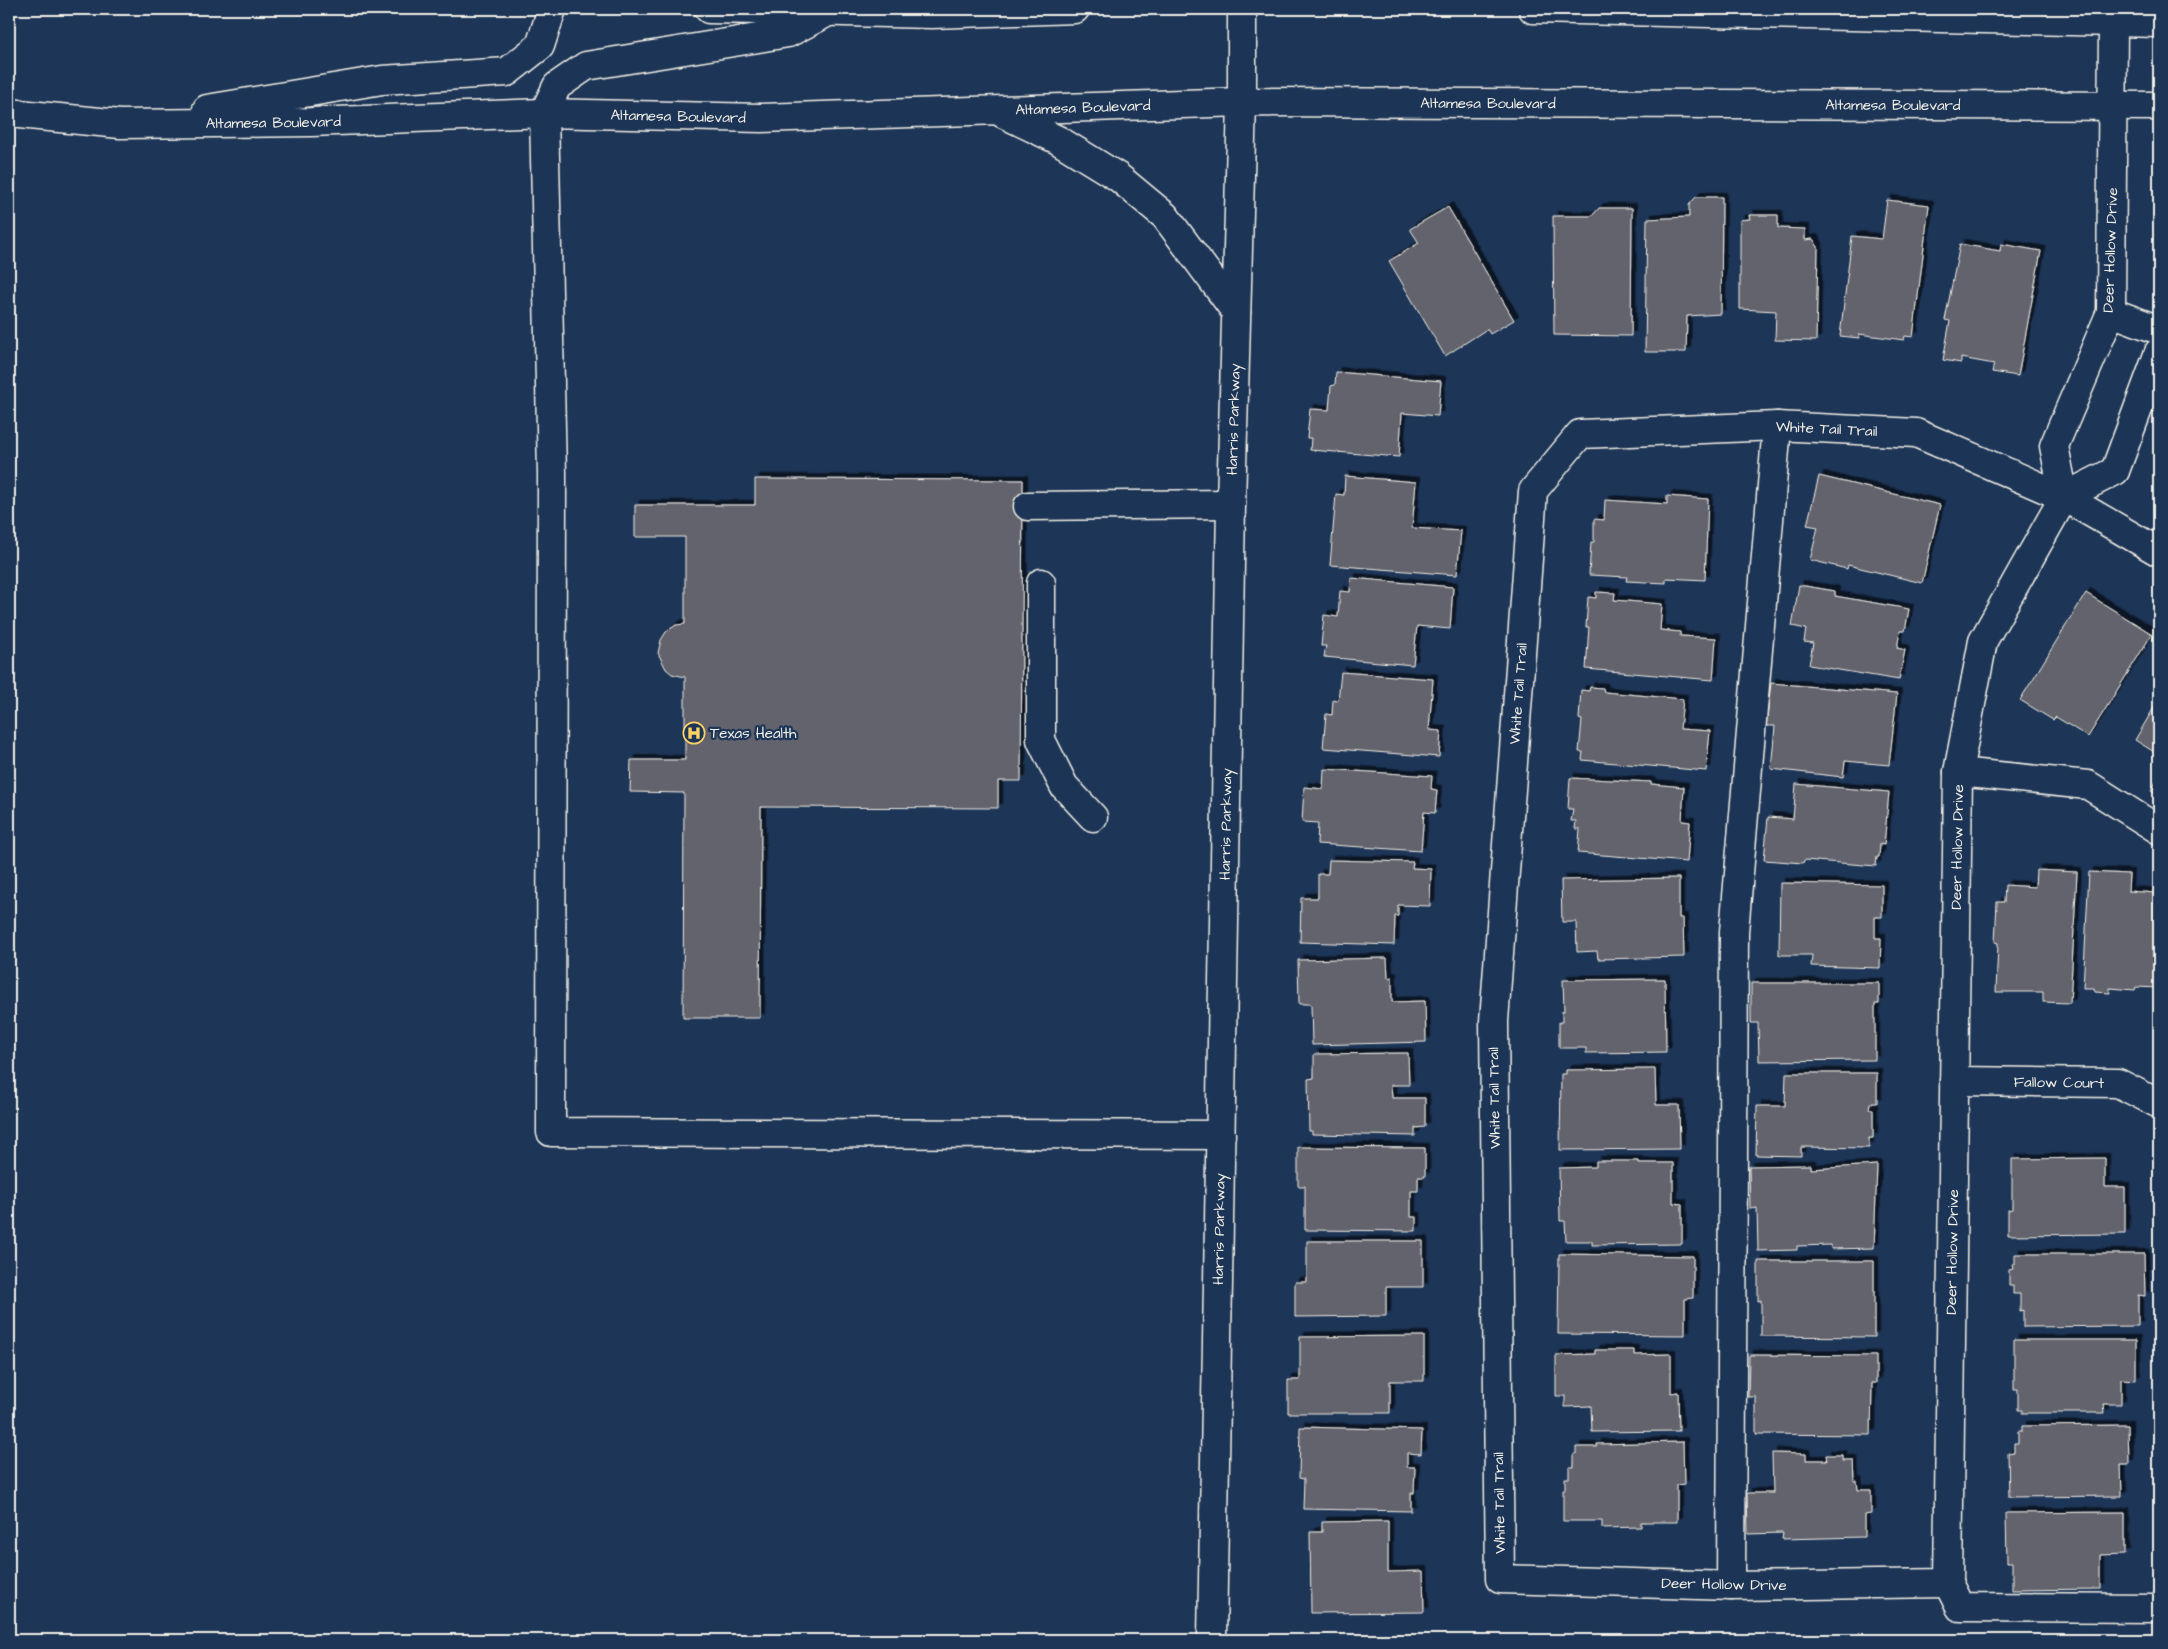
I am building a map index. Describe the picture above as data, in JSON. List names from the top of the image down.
{
  "streets": {
    "street": [
      "Altamesa Boulevard",
      "Deer Hollow Drive",
      "Harris Parkway",
      "White Tail Trail",
      "Fallow Court"
    ]
  },
  "crossings": [
    ["Altamesa Boulevard", "Deer Hollow Drive"],
    ["Altamesa Boulevard", "Harris Parkway"],
    ["Deer Hollow Drive", "White Tail Trail"],
    ["Deer Hollow Drive", "Fallow Court"]
  ],
  "places": {
    "hospital": ["Texas Health"]
  }
}
